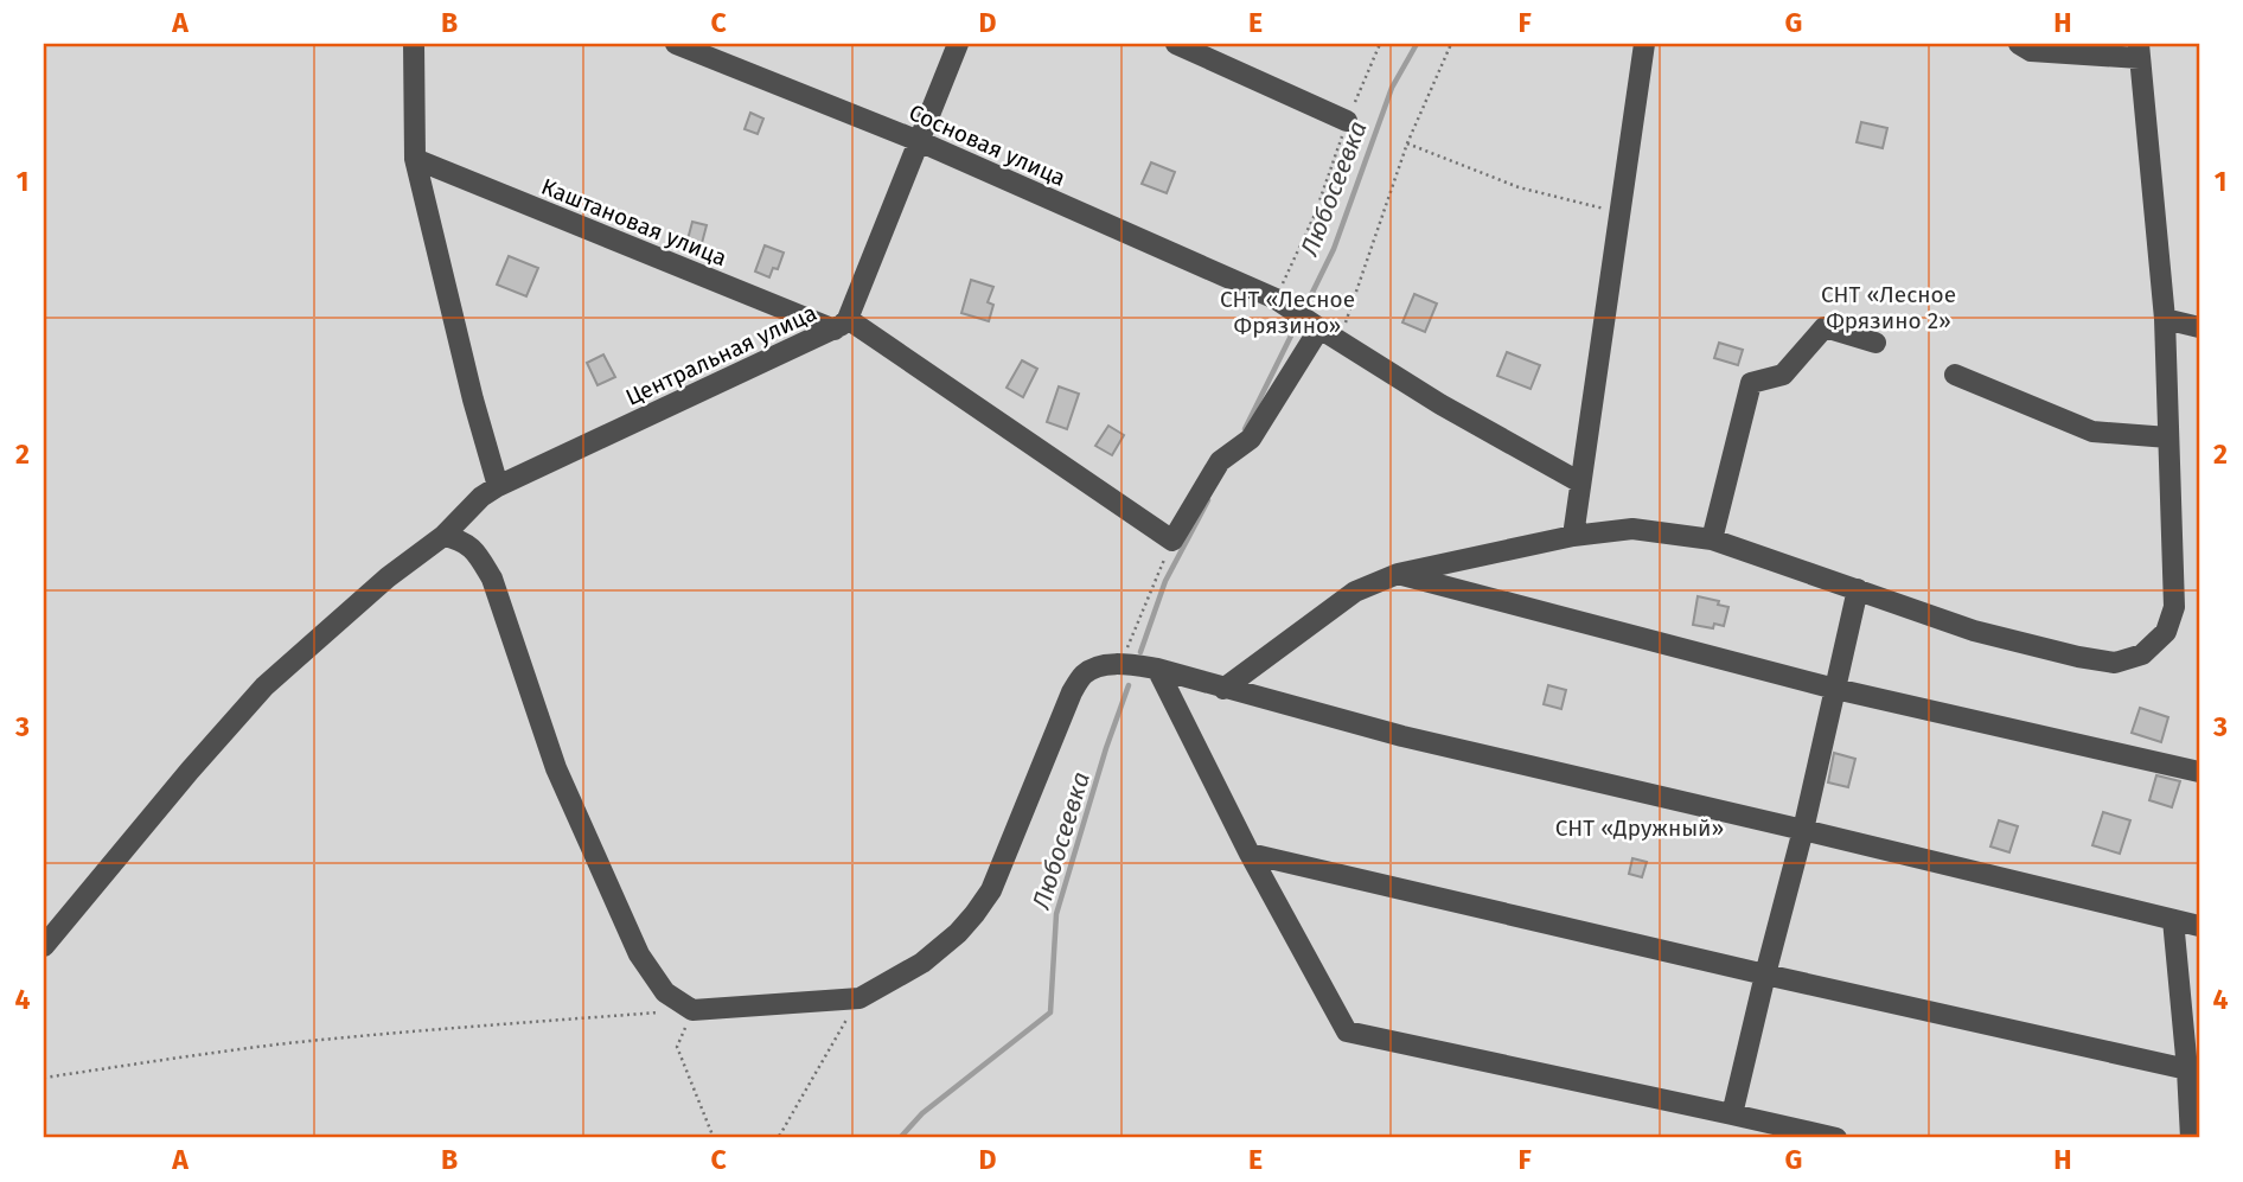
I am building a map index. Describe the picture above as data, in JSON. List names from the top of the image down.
{
  "streets": {
    "street": ["Сосновая улица", "Каштановая улица", "Центральная улица"]
  },
  "crossings": [
    ["Сосновая улица", "Центральная улица"],
    ["Каштановая улица", "Центральная улица"]
  ],
  "water": ["Любосеевка"],
  "parks": ["СНТ «Лесное Фрязино 2»", "СНТ «Лесное Фрязино»", "СНТ «Дружный»"],
  "grid": {
    "columns": [
      "A",
      "B",
      "C",
      "D",
      "E",
      "F",
      "G",
      "H"
    ],
    "rows": [
      "1",
      "2",
      "3",
      "4"
    ]
  }
}
